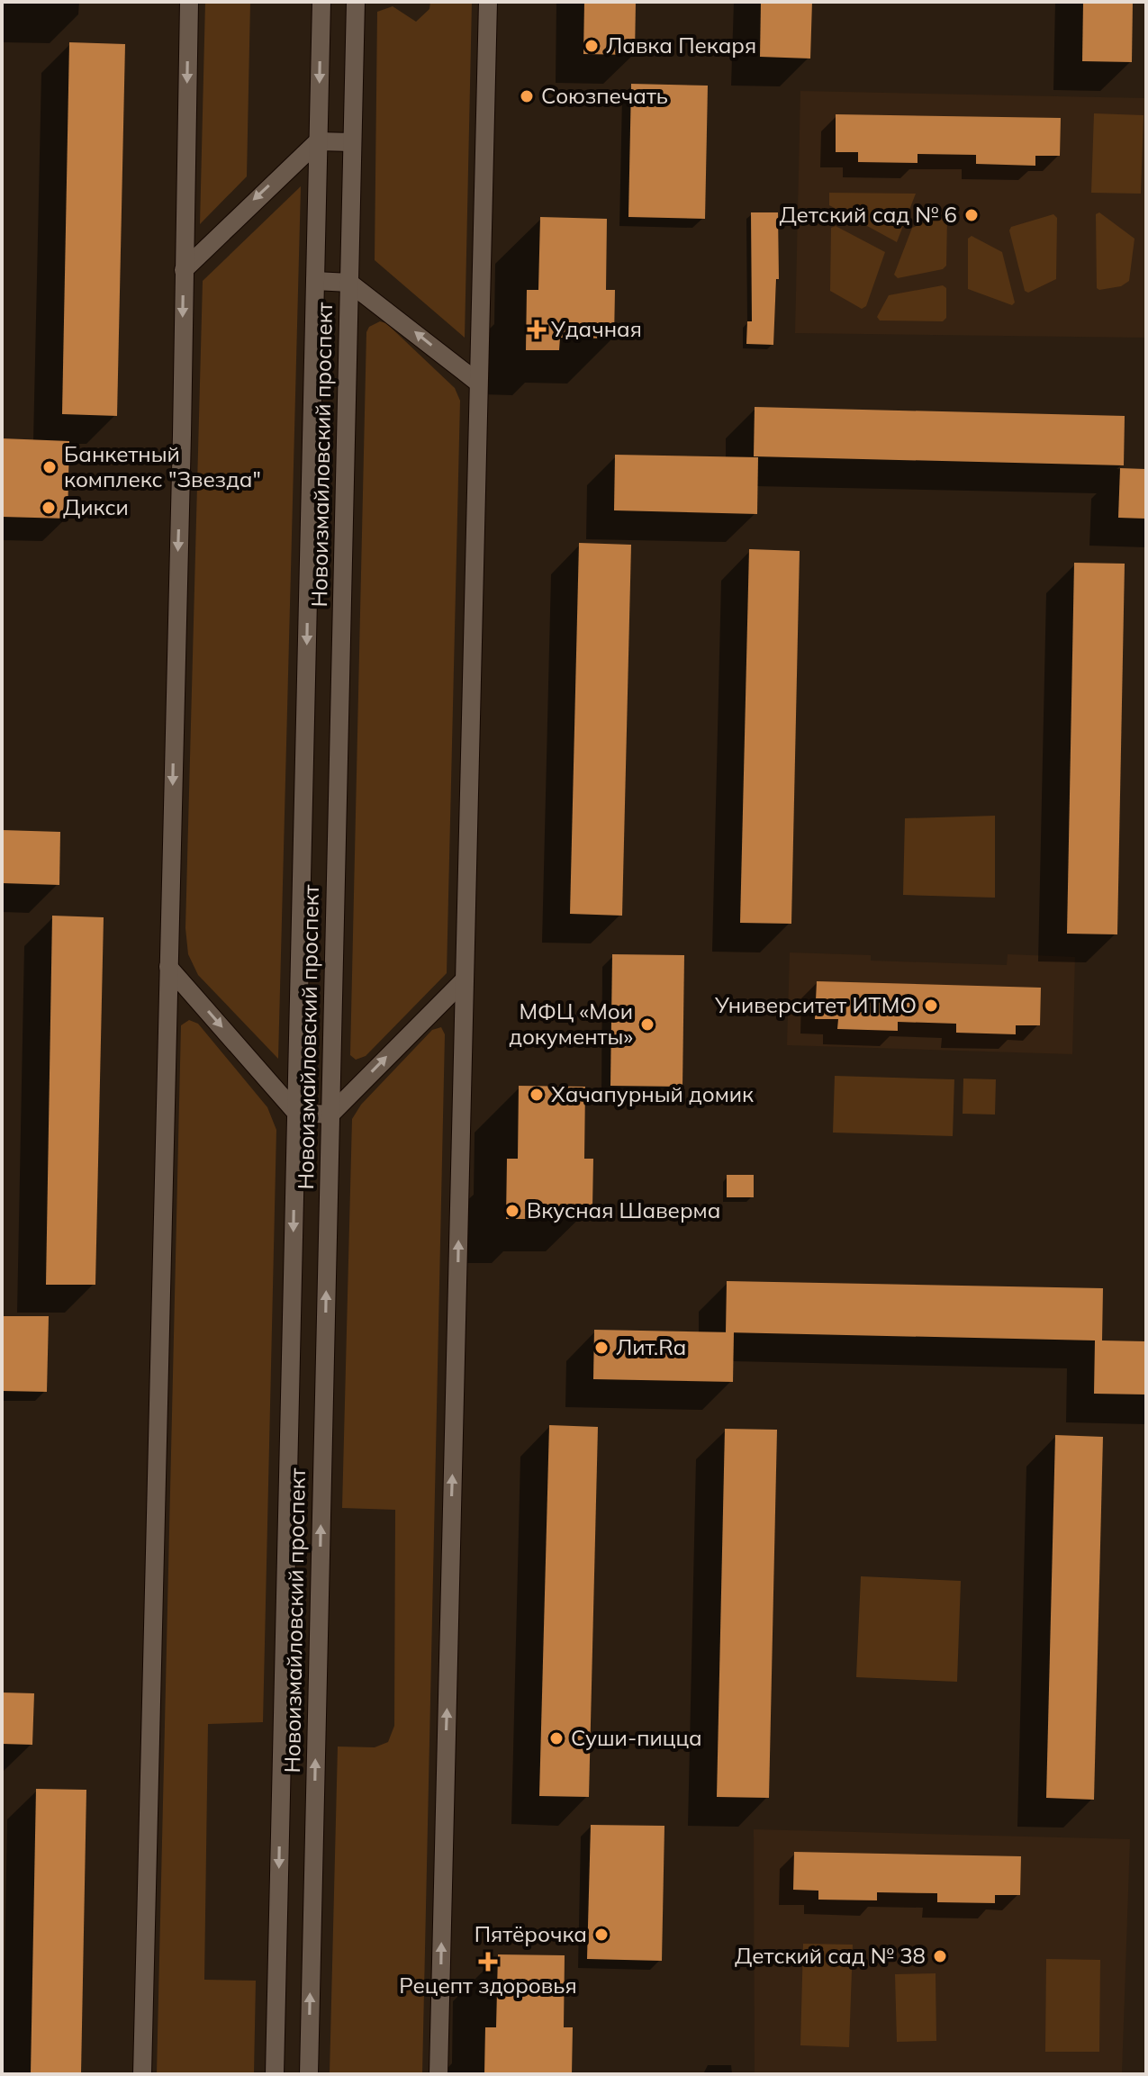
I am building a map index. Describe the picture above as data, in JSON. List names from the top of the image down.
{
  "streets": {
    "street": ["Новоизмайловский проспект"]
  },
  "places": {
    "other": [
      "Лавка Пекаря",
      "Союзпечать",
      "Детский сад № 6",
      "Банкетный комплекс \"Звезда\"",
      "Дикси",
      "Университет ИТМО",
      "МФЦ «Мои документы»",
      "Хачапурный домик",
      "Вкусная Шаверма",
      "Лит.Ra",
      "Суши-пицца",
      "Пятёрочка",
      "Детский сад № 38"
    ],
    "health": ["Удачная", "Рецепт здоровья"]
  }
}
